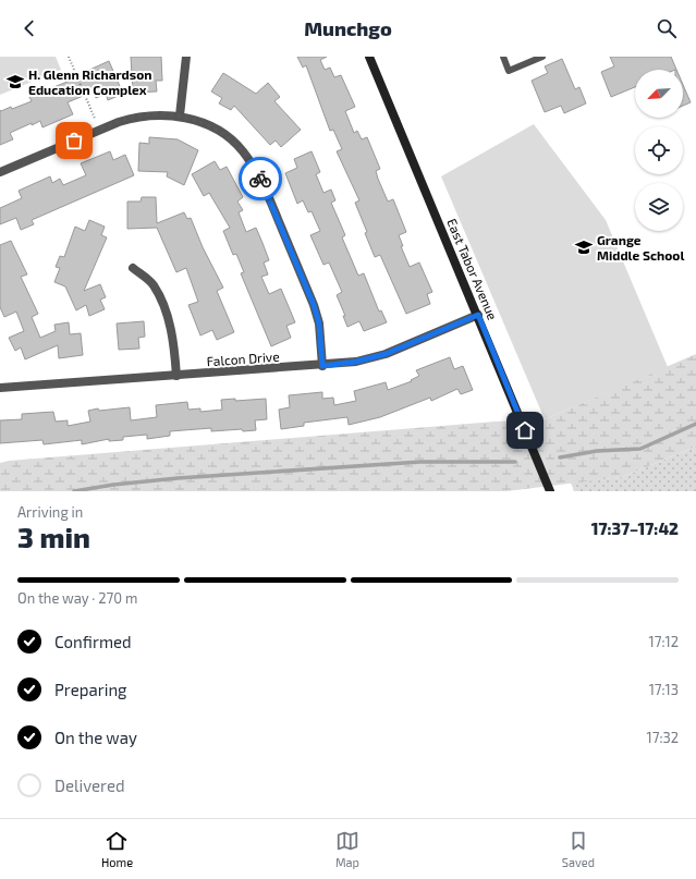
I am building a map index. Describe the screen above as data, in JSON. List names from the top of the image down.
{
  "streets": {
    "main road": ["East Tabor Avenue"],
    "street": ["Falcon Drive"]
  },
  "crossings": [
    ["East Tabor Avenue", "Falcon Drive"]
  ],
  "places": {
    "school or university": ["H. Glenn Richardson Education Complex", "Grange Middle School"]
  },
  "north": "bottom left",
  "page": {
    "header": "Munchgo",
    "heading": ["3 min", "Arriving in", "17:37–17:42"],
    "bar": "On the way · 270 m",
    "list": [
      ["Confirmed", "17:12"],
      ["Preparing", "17:13"],
      ["On the way", "17:32"],
      "Delivered"
    ],
    "tabs": ["Home", "Map", "Saved"]
  }
}
